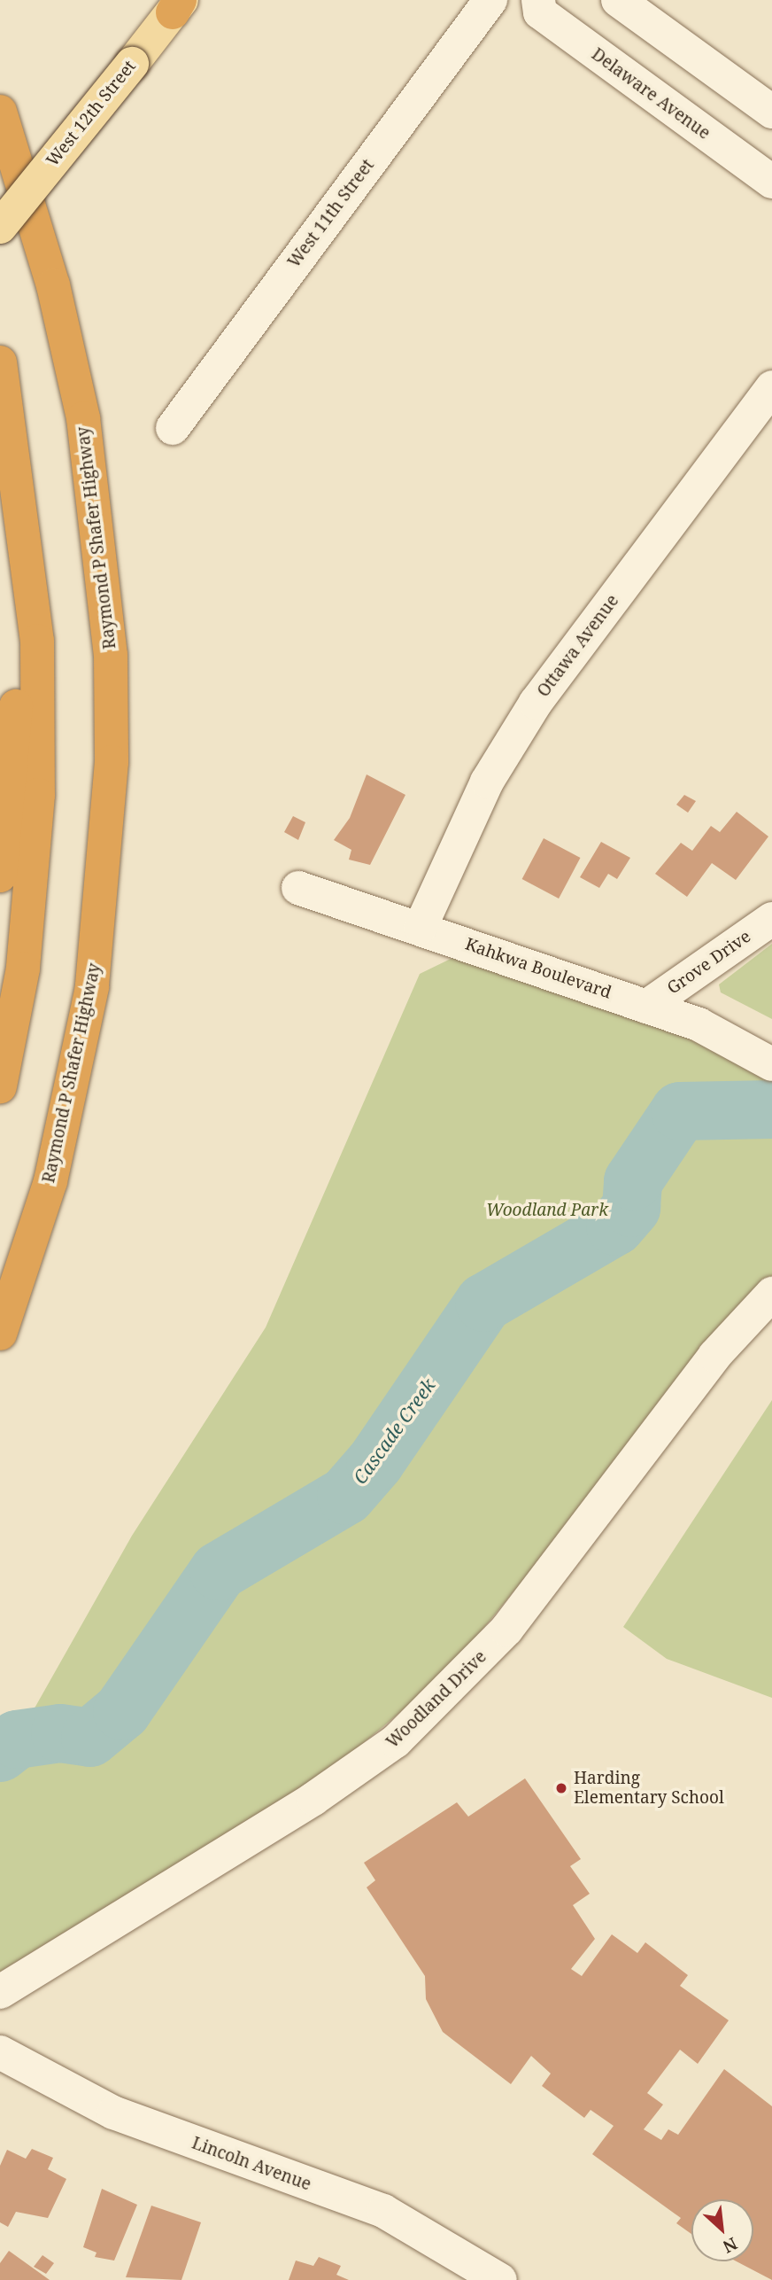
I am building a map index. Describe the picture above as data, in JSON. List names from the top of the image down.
{
  "streets": {
    "highway": ["Raymond P Shafer Highway"],
    "main road": ["West 12th Street"],
    "street": [
      "Delaware Avenue",
      "West 11th Street",
      "Ottawa Avenue",
      "Grove Drive",
      "Kahkwa Boulevard",
      "Woodland Drive",
      "Lincoln Avenue"
    ]
  },
  "crossings": [
    ["Ottawa Avenue", "Kahkwa Boulevard"],
    ["Grove Drive", "Kahkwa Boulevard"]
  ],
  "water": ["Cascade Creek"],
  "parks": ["Woodland Park"],
  "places": ["Harding Elementary School"],
  "north": "bottom right"
}
